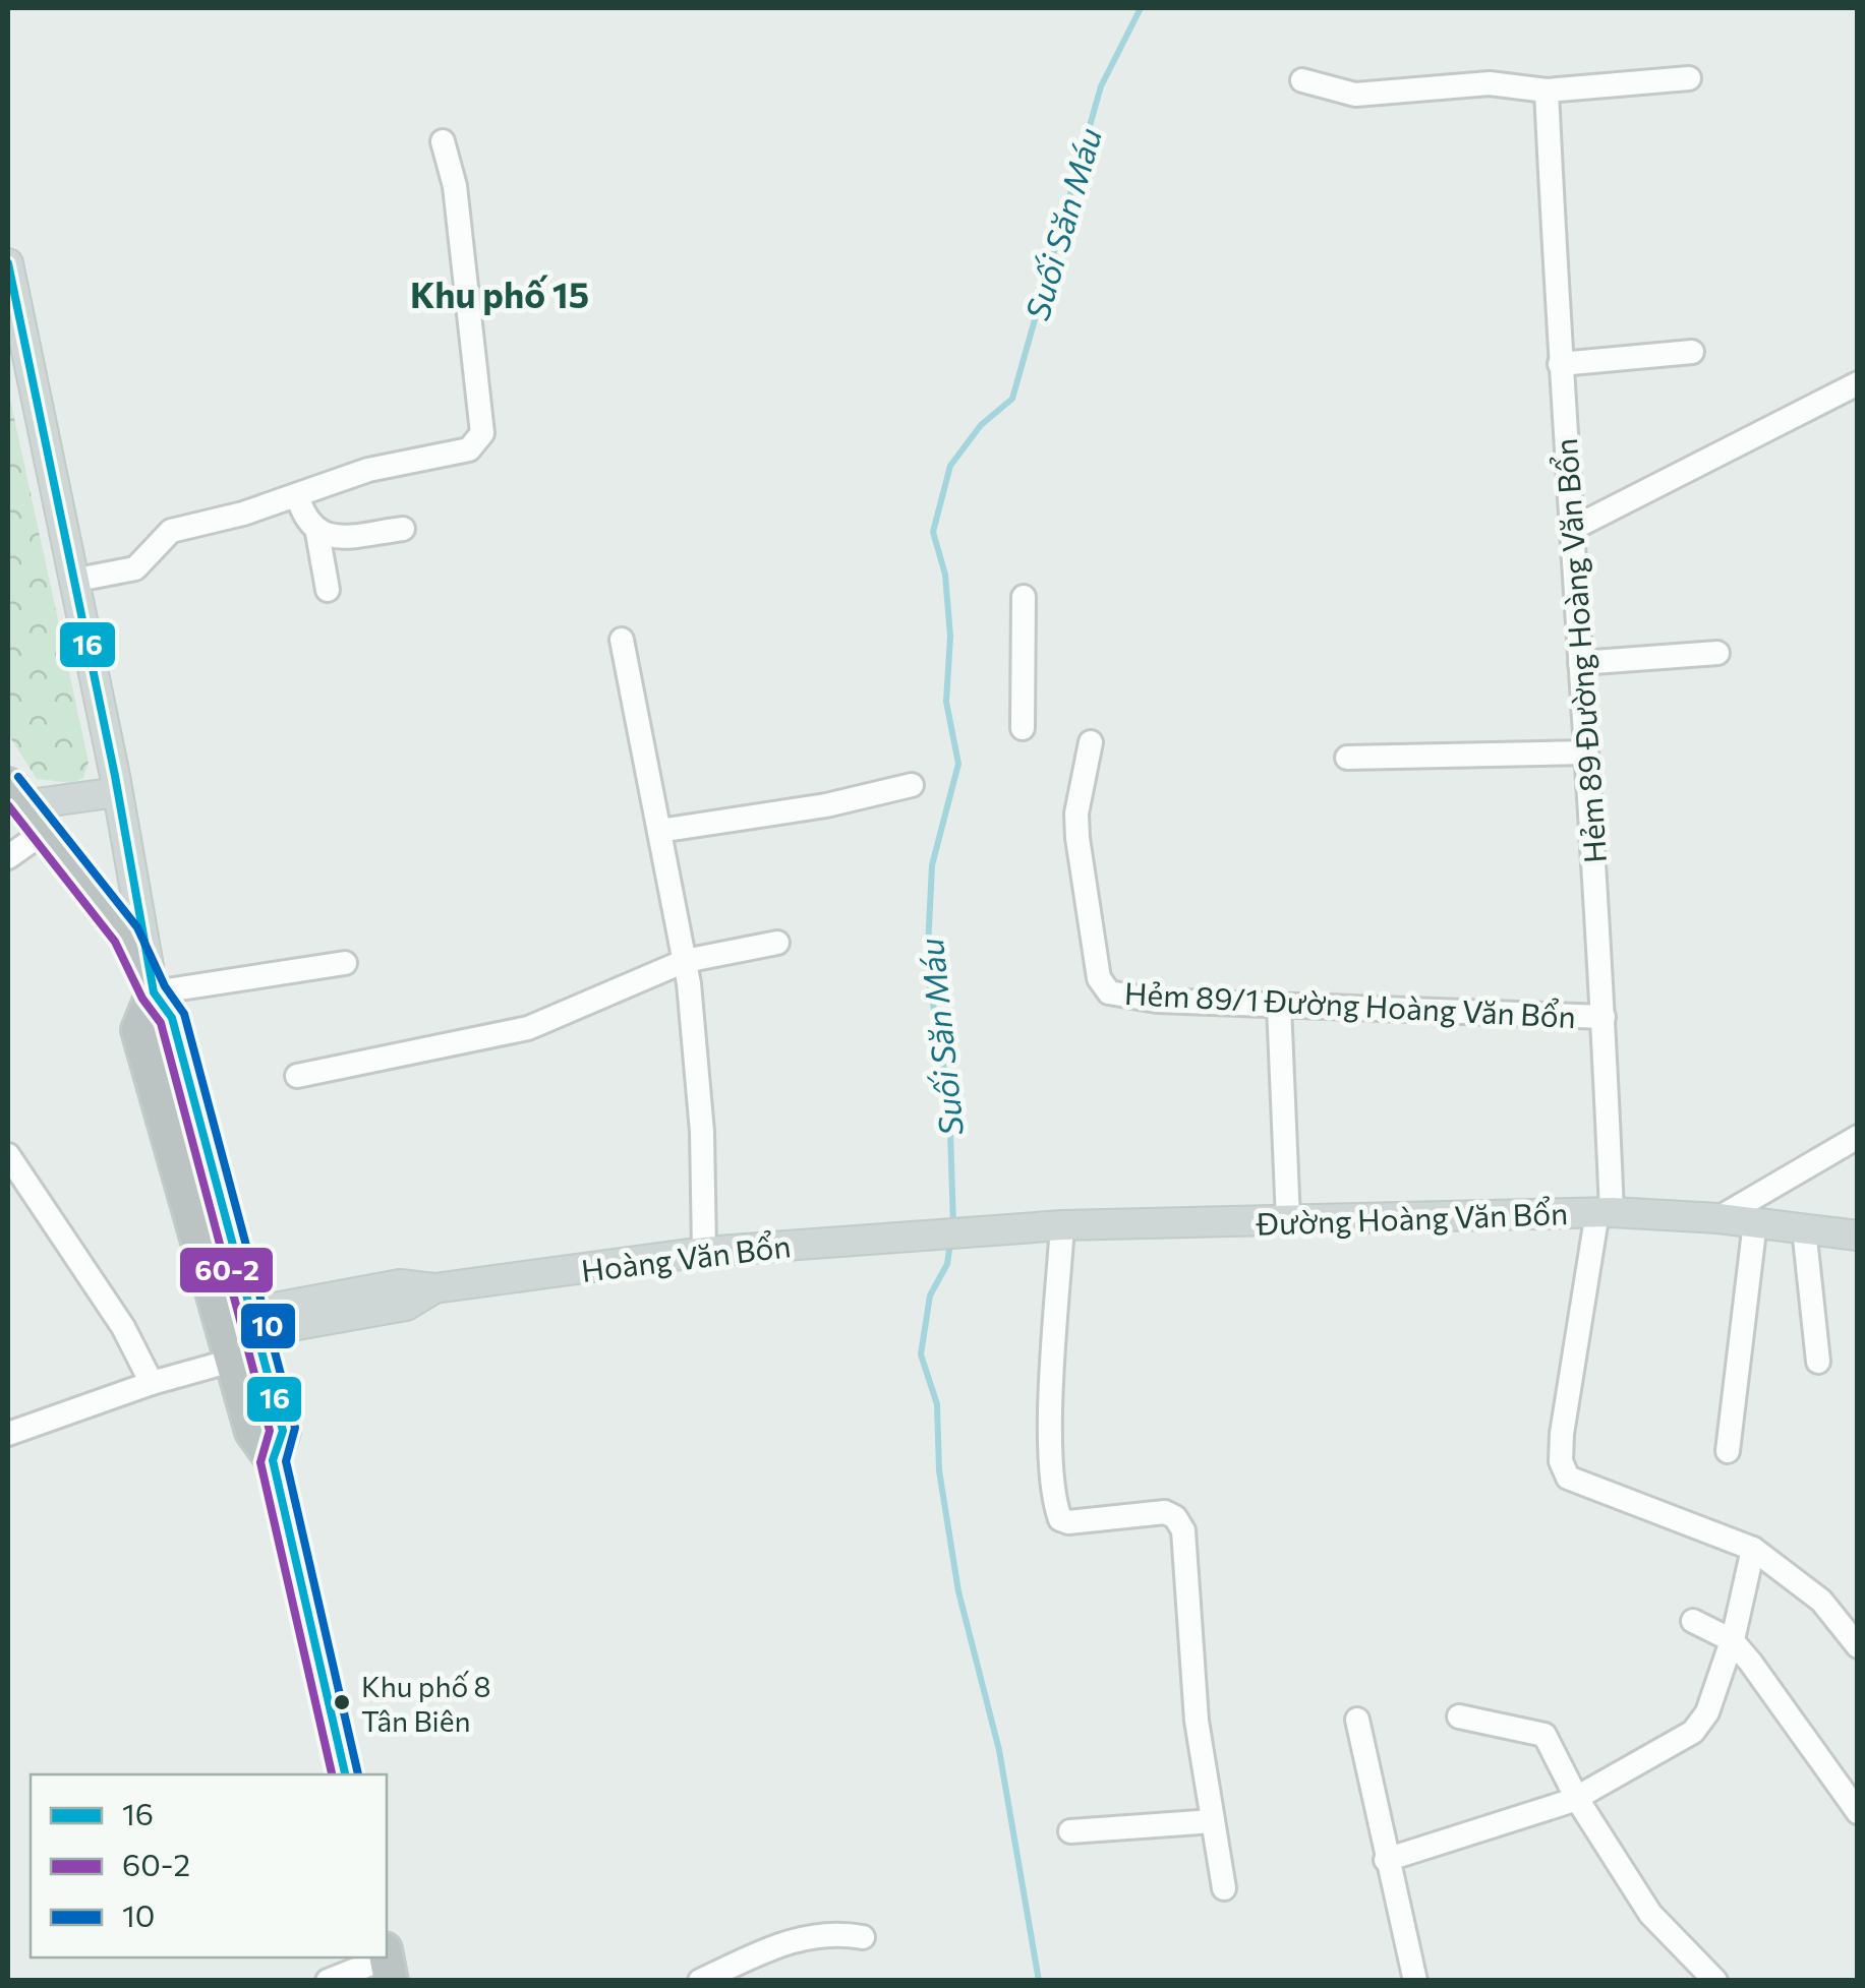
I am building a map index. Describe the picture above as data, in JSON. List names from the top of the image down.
{
  "streets": {
    "main road": ["Đường Hoàng Văn Bổn", "Hoàng Văn Bổn"],
    "street": ["Hẻm 89 Đường Hoàng Văn Bổn", "Hẻm 89/1 Đường Hoàng Văn Bổn"]
  },
  "crossings": [
    ["Hẻm 89 Đường Hoàng Văn Bổn", "Hẻm 89/1 Đường Hoàng Văn Bổn"],
    ["Hẻm 89 Đường Hoàng Văn Bổn", "Đường Hoàng Văn Bổn"],
    ["Đường Hoàng Văn Bổn", "Hoàng Văn Bổn"]
  ],
  "districts": ["Khu phố 15"],
  "water": ["Suối Săn Máu"],
  "places": ["Khu phố 8 Tân Biên"],
  "lines": ["transit line 16", "transit line 10", "transit line 60-2"],
  "legend": ["16", "60-2", "10"]
}
